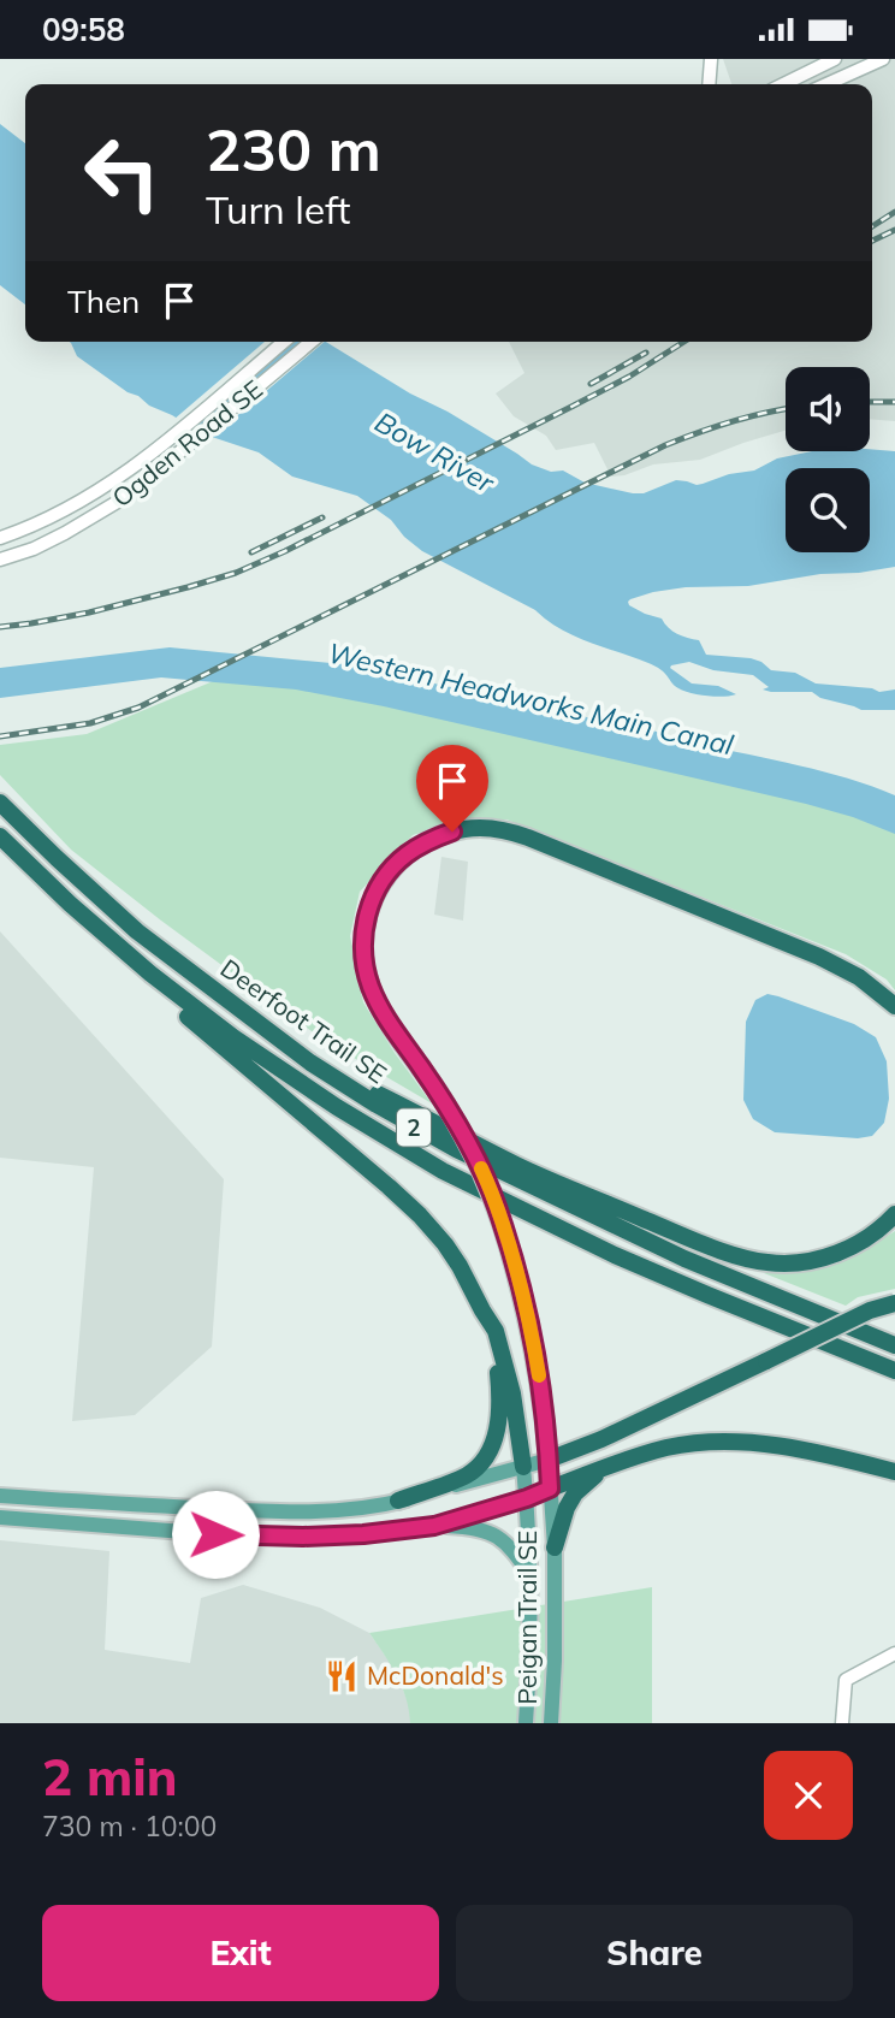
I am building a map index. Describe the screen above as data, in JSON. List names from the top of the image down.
{
  "streets": {
    "highway": ["Deerfoot Trail SE", "2"],
    "main road": ["Peigan Trail SE"],
    "street": ["Ogden Road SE"]
  },
  "water": ["Bow River", "Western Headworks Main Canal"],
  "places": {
    "restaurant": ["McDonald's"]
  },
  "page": {
    "status": "09:58",
    "turn": ["230 m", "Turn left"],
    "then": "Then",
    "heading": ["2 min", "730 m · 10:00"],
    "buttons": ["Exit", "Share"]
  }
}
